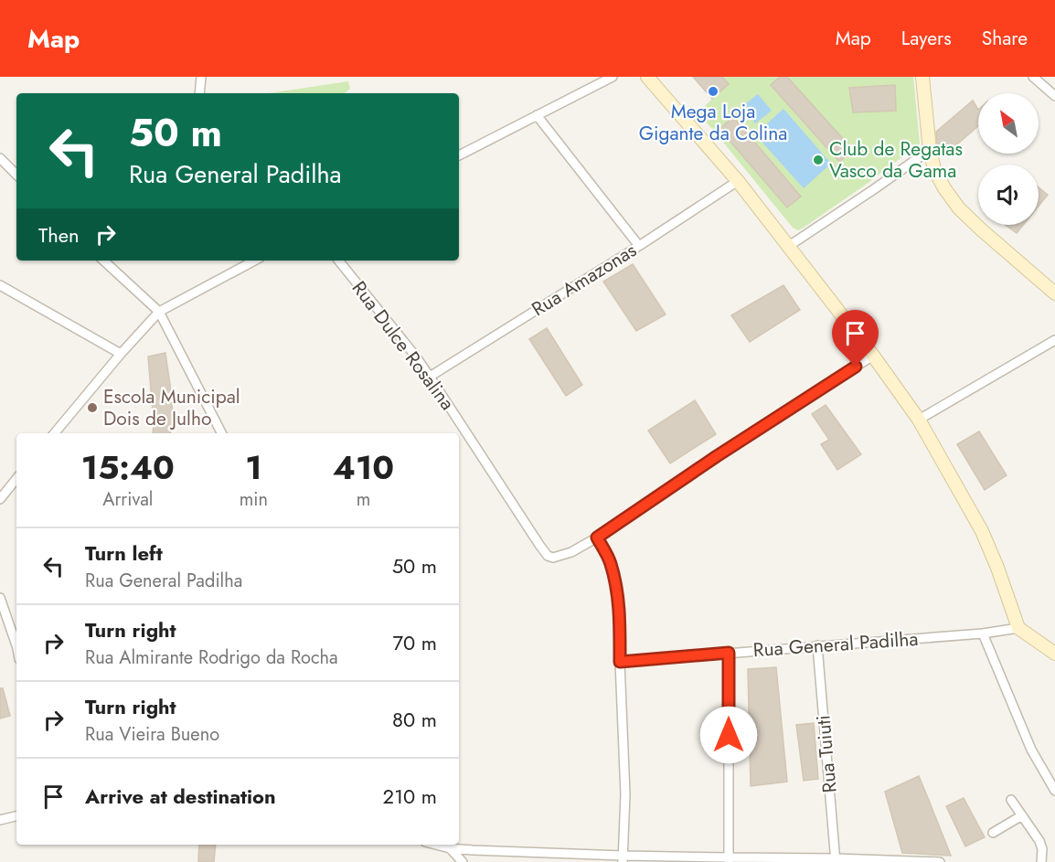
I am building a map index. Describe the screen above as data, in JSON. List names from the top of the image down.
{
  "streets": {
    "street": [
      "Rua Amazonas",
      "Rua Dulce Rosalina",
      "Rua General Padilha",
      "Rua Tuiuti"
    ]
  },
  "crossings": [
    ["Rua Amazonas", "Rua Dulce Rosalina"],
    ["Rua General Padilha", "Rua Tuiuti"]
  ],
  "places": ["Mega Loja Gigante da Colina", "Club de Regatas Vasco da Gama", "Escola Municipal Dois de Julho"],
  "north": "top left",
  "page": {
    "header": "Map",
    "nav": ["Map", "Layers", "Share"],
    "turn": ["50 m", "Rua General Padilha"],
    "then": "Then",
    "eta": [
      "15:40",
      "Arrival",
      "1",
      "min",
      "410",
      "m"
    ],
    "list": [
      {
        "name": "Turn left",
        "note": "Rua General Padilha",
        "value": "50 m"
      },
      {
        "name": "Turn right",
        "note": "Rua Almirante Rodrigo da Rocha",
        "value": "70 m"
      },
      {
        "name": "Turn right",
        "note": "Rua Vieira Bueno",
        "value": "80 m"
      },
      {
        "name": "Arrive at destination",
        "value": "210 m"
      }
    ]
  }
}
